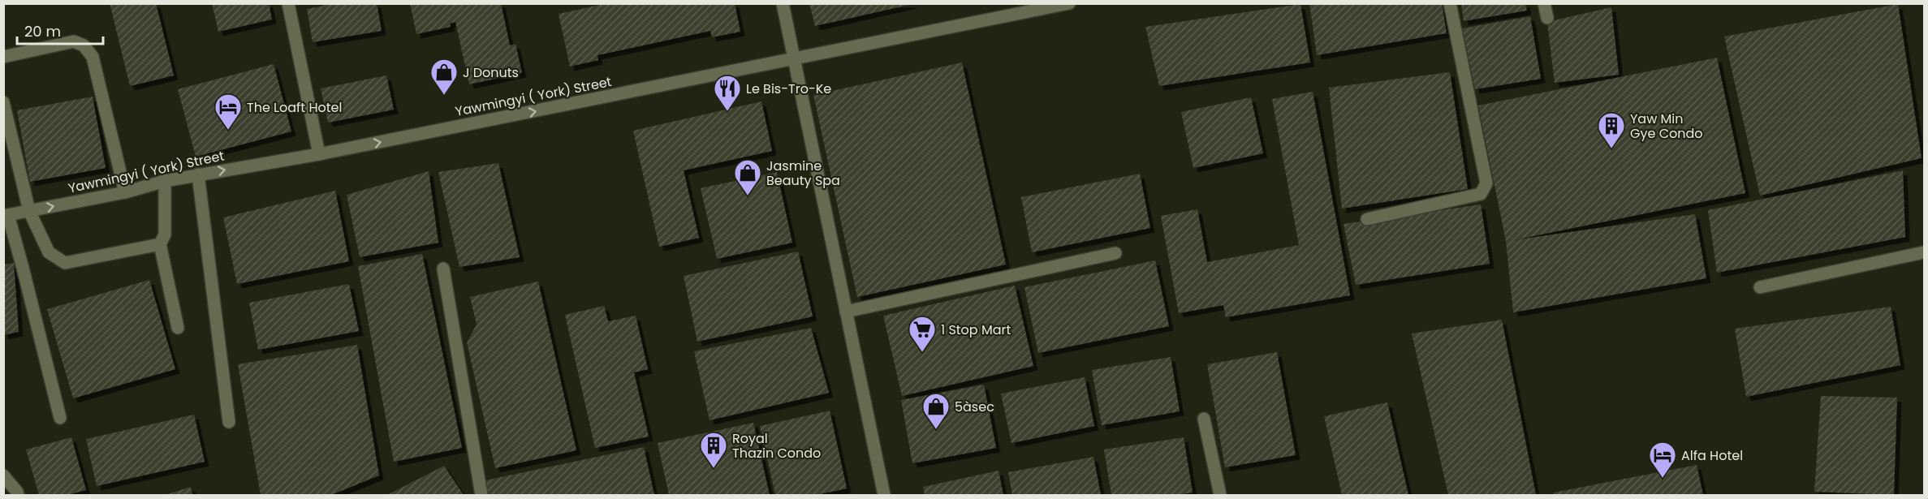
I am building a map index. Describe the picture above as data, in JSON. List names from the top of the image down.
{
  "streets": {
    "street": ["Yawmingyi ( York) Street"]
  },
  "one_way": ["Yawmingyi ( York) Street"],
  "places": {
    "shop": ["J Donuts", "Jasmine Beauty Spa", "5àsec"],
    "restaurant": ["Le Bis-Tro-Ke"],
    "hotel": ["The Loaft Hotel", "Alfa Hotel"],
    "building": ["Yaw Min Gye Condo", "Royal Thazin Condo"],
    "supermarket": ["1 Stop Mart"]
  },
  "scale_bar": "20 m"
}
